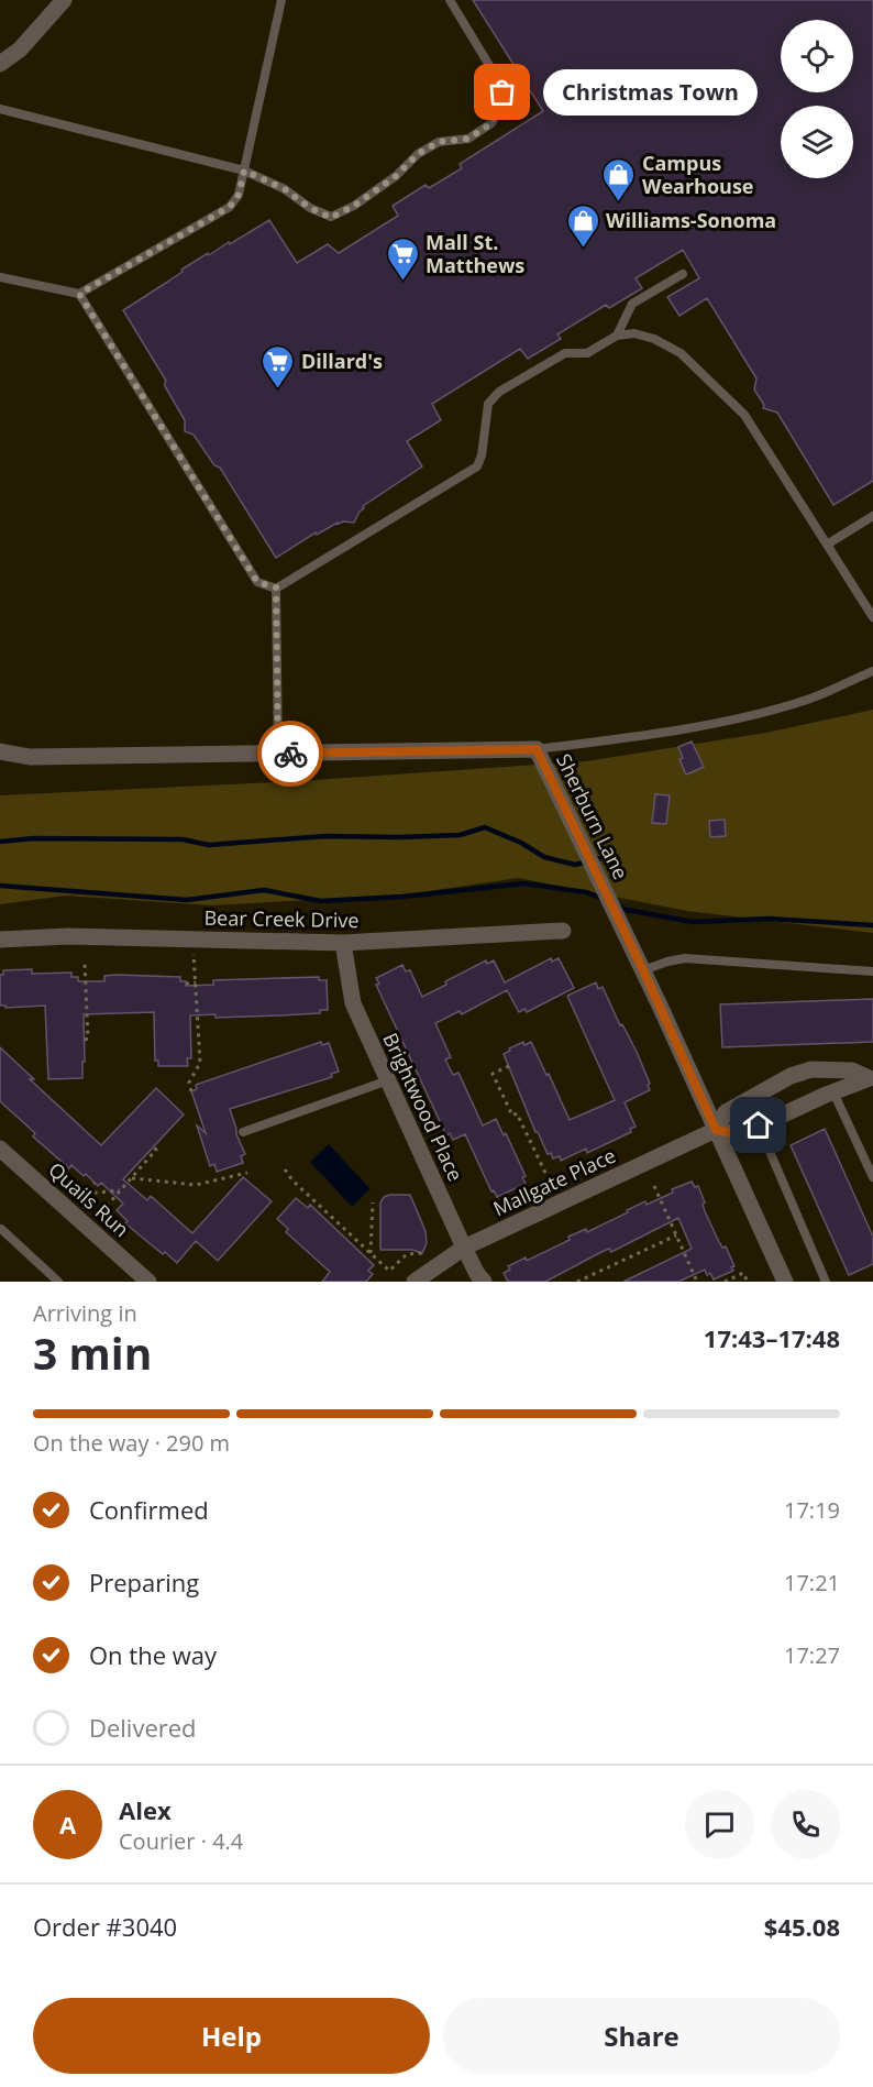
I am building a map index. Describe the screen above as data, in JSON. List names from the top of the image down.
{
  "streets": {
    "street": [
      "Sherburn Lane",
      "Bear Creek Drive",
      "Brightwood Place",
      "Mallgate Place",
      "Quails Run"
    ]
  },
  "crossings": [
    ["Sherburn Lane", "Mallgate Place"],
    ["Bear Creek Drive", "Brightwood Place"],
    ["Brightwood Place", "Mallgate Place"]
  ],
  "places": {
    "other": ["Christmas Town"],
    "shop": ["Campus Wearhouse", "Williams-Sonoma"],
    "supermarket": ["Mall St. Matthews", "Dillard's"]
  },
  "page": {
    "bubble": "Christmas Town",
    "heading": ["3 min", "Arriving in", "17:43–17:48"],
    "panel": [
      "Alex",
      "Courier · 4.4",
      "Order #3040",
      "$45.08"
    ],
    "bar": "On the way · 290 m",
    "list": [
      ["Confirmed", "17:19"],
      ["Preparing", "17:21"],
      ["On the way", "17:27"],
      "Delivered"
    ],
    "round": "A",
    "buttons": ["Help", "Share"]
  }
}
